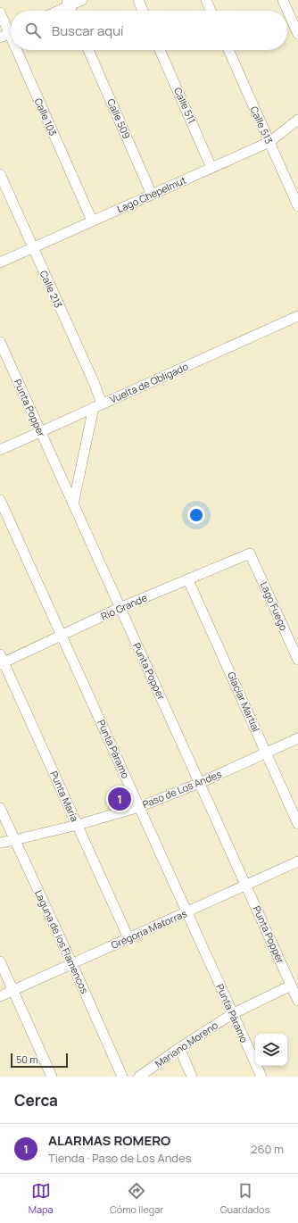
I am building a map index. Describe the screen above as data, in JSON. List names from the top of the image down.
{
  "streets": {
    "street": [
      "Calle 511",
      "Calle 103",
      "Calle 509",
      "Calle 513",
      "Lago Chepelmut",
      "Calle 213",
      "Vuelta de Obligado",
      "Punta Popper",
      "Lago Fuego",
      "Río Grande",
      "Glaciar Martial",
      "Punta Páramo",
      "Paso de Los Andes",
      "Punta María",
      "Gregoria Matorras",
      "Laguna de los Flamencos",
      "Mariano Moreno"
    ]
  },
  "crossings": [
    ["Calle 511", "Lago Chepelmut"],
    ["Calle 103", "Lago Chepelmut"],
    ["Calle 509", "Lago Chepelmut"],
    ["Calle 513", "Lago Chepelmut"],
    ["Lago Chepelmut", "Calle 213"],
    ["Calle 213", "Vuelta de Obligado"],
    ["Vuelta de Obligado", "Punta Popper"],
    ["Punta Popper", "Río Grande"],
    ["Punta Popper", "Paso de Los Andes"],
    ["Punta Popper", "Gregoria Matorras"],
    ["Punta Popper", "Mariano Moreno"],
    ["Lago Fuego", "Río Grande"],
    ["Río Grande", "Glaciar Martial"],
    ["Río Grande", "Punta Páramo"],
    ["Río Grande", "Punta María"],
    ["Glaciar Martial", "Paso de Los Andes"],
    ["Punta Páramo", "Paso de Los Andes"],
    ["Punta Páramo", "Gregoria Matorras"],
    ["Punta Páramo", "Mariano Moreno"],
    ["Paso de Los Andes", "Punta María"],
    ["Paso de Los Andes", "Laguna de los Flamencos"],
    ["Punta María", "Gregoria Matorras"],
    ["Gregoria Matorras", "Laguna de los Flamencos"]
  ],
  "scale_bar": "50 m",
  "page": {
    "search": "Buscar aquí",
    "pins": "1",
    "scale": "50 m",
    "heading": "Cerca",
    "list": [
      {
        "mark": "1",
        "name": "ALARMAS ROMERO",
        "note": "Tienda · Paso de Los Andes",
        "value": "260 m"
      }
    ],
    "nav": ["Mapa", "Cómo llegar", "Guardados"]
  }
}
